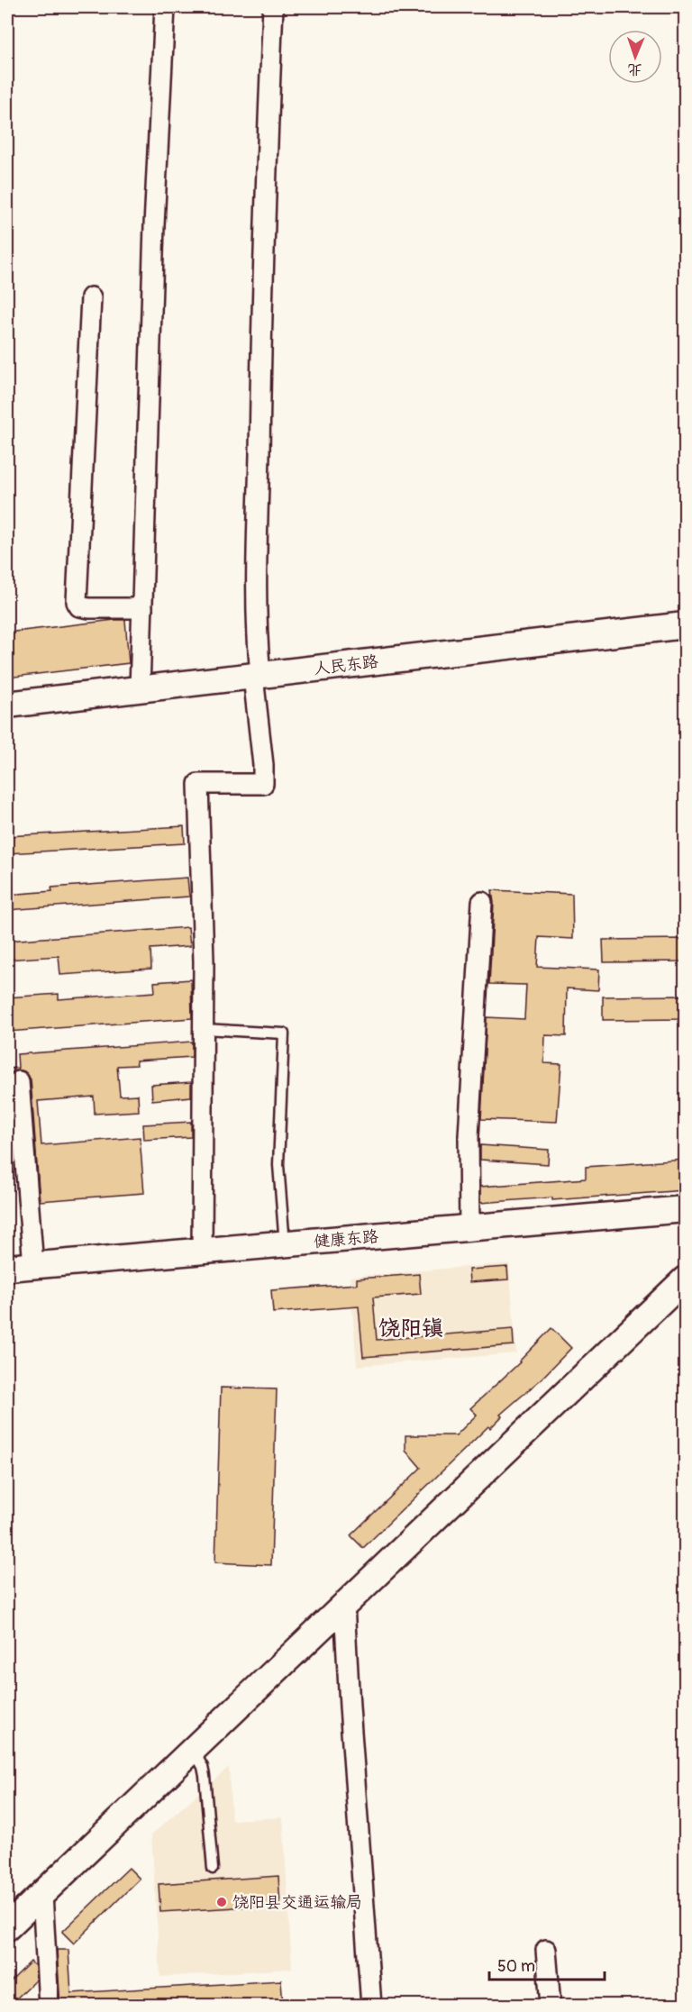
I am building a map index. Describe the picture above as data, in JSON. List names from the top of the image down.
{
  "streets": {
    "street": ["人民东路", "健康东路"]
  },
  "districts": ["饶阳镇"],
  "places": ["饶阳县交通运输局"],
  "scale_bar": "50 m",
  "north": "bottom"
}
